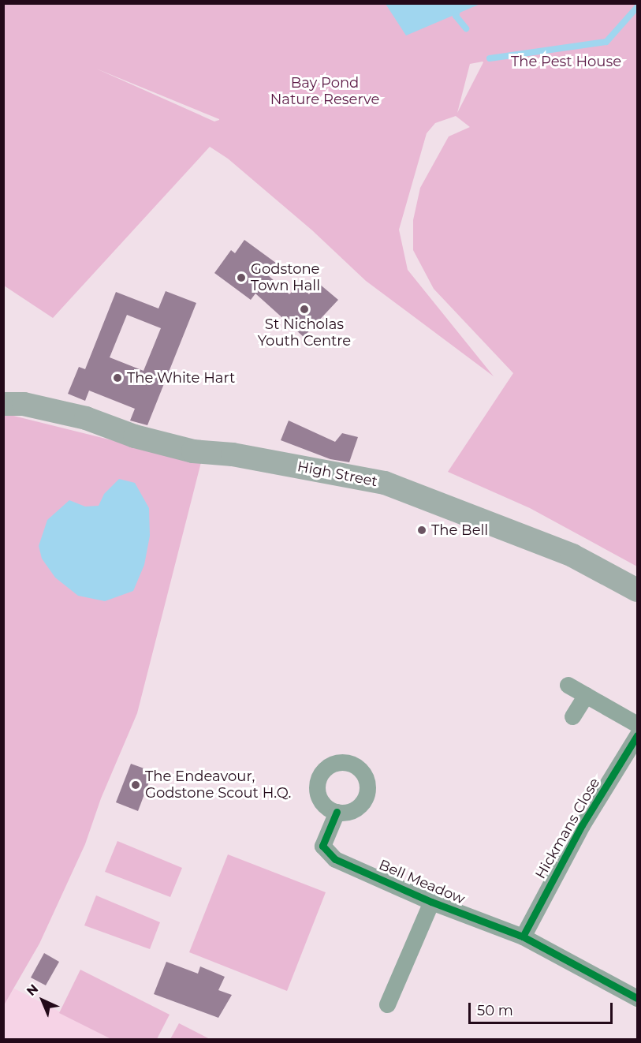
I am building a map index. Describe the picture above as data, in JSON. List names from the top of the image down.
{
  "streets": {
    "main road": ["High Street"],
    "street": ["Hickmans Close", "Bell Meadow"]
  },
  "crossings": [
    ["Hickmans Close", "Bell Meadow"]
  ],
  "parks": ["The Pest House", "Bay Pond Nature Reserve"],
  "places": [
    "Godstone Town Hall",
    "St Nicholas Youth Centre",
    "The White Hart",
    "The Bell",
    "The Endeavour, Godstone Scout H.Q."
  ],
  "scale_bar": "50 m",
  "north": "top left"
}
